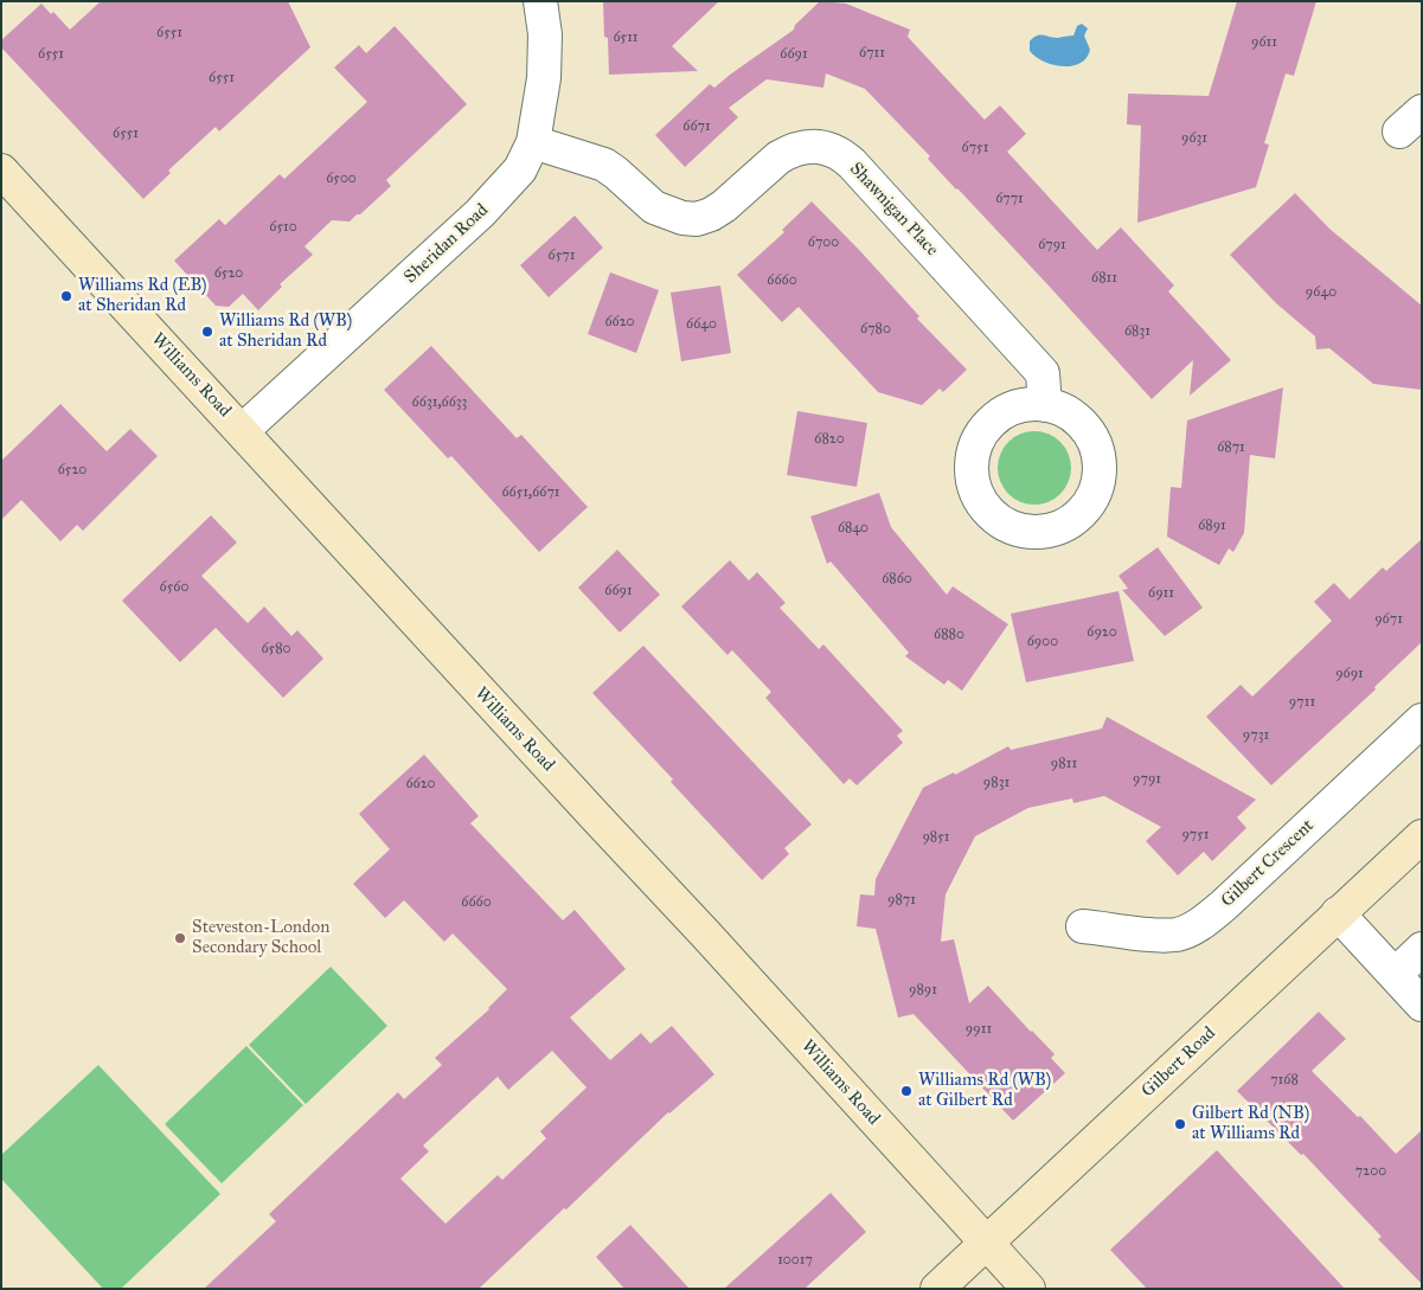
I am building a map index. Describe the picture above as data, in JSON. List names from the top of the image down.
{
  "streets": {
    "street": [
      "Shawnigan Place",
      "Sheridan Road",
      "Williams Road",
      "Gilbert Crescent",
      "Gilbert Road"
    ]
  },
  "crossings": [
    ["Shawnigan Place", "Sheridan Road"],
    ["Sheridan Road", "Williams Road"],
    ["Williams Road", "Gilbert Road"]
  ],
  "places": [
    "Williams Rd (EB) at Sheridan Rd",
    "Williams Rd (WB) at Sheridan Rd",
    "Steveston-London Secondary School",
    "Williams Rd (WB) at Gilbert Rd",
    "Gilbert Rd (NB) at Williams Rd"
  ],
  "house_numbers": [
    "6551",
    "6511",
    "9611",
    "6711",
    "6551",
    "6691",
    "6551",
    "6671",
    "6551",
    "9631",
    "6751",
    "6500",
    "6771",
    "6510",
    "6700",
    "6791",
    "6571",
    "6520",
    "6811",
    "6660",
    "9640",
    "6620",
    "6640",
    "6780",
    "6831",
    "6631,6633",
    "6820",
    "6871",
    "6520",
    "6651,6671",
    "6891",
    "6840",
    "6860",
    "6560",
    "6691",
    "6911",
    "9671",
    "6920",
    "6880",
    "6900",
    "6580",
    "9691",
    "9711",
    "9731",
    "9811",
    "9791",
    "9831",
    "6620",
    "9751",
    "9851",
    "9871",
    "6660",
    "9891",
    "9911",
    "7168",
    "7200",
    "10017"
  ]
}
